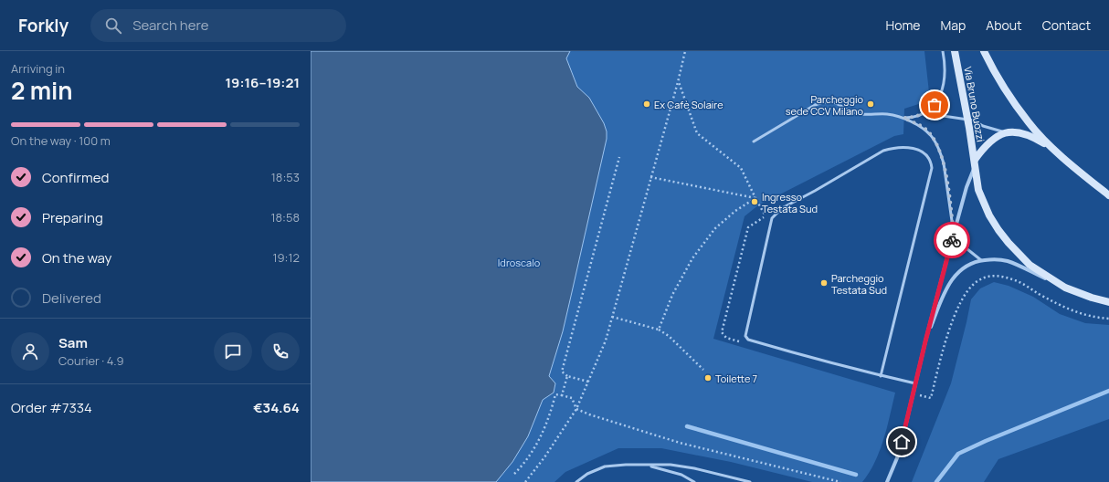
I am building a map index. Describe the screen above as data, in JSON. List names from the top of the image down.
{
  "streets": {
    "main road": ["Via Bruno Buozzi"]
  },
  "parks": ["Idroscalo"],
  "places": [
    "Ex Cafè Solaire",
    "Parcheggio sede CCV Milano",
    "Ingresso Testata Sud",
    "Parcheggio Testata Sud",
    "Toilette 7"
  ],
  "page": {
    "header": "Forkly",
    "search": "Search here",
    "nav": [
      "Home",
      "Map",
      "About",
      "Contact"
    ],
    "heading": ["2 min", "Arriving in", "19:16–19:21"],
    "panel": [
      "Sam",
      "Courier · 4.9",
      "Order #7334",
      "€34.64"
    ],
    "bar": "On the way · 100 m",
    "list": [
      ["Confirmed", "18:53"],
      ["Preparing", "18:58"],
      ["On the way", "19:12"],
      "Delivered"
    ]
  }
}
